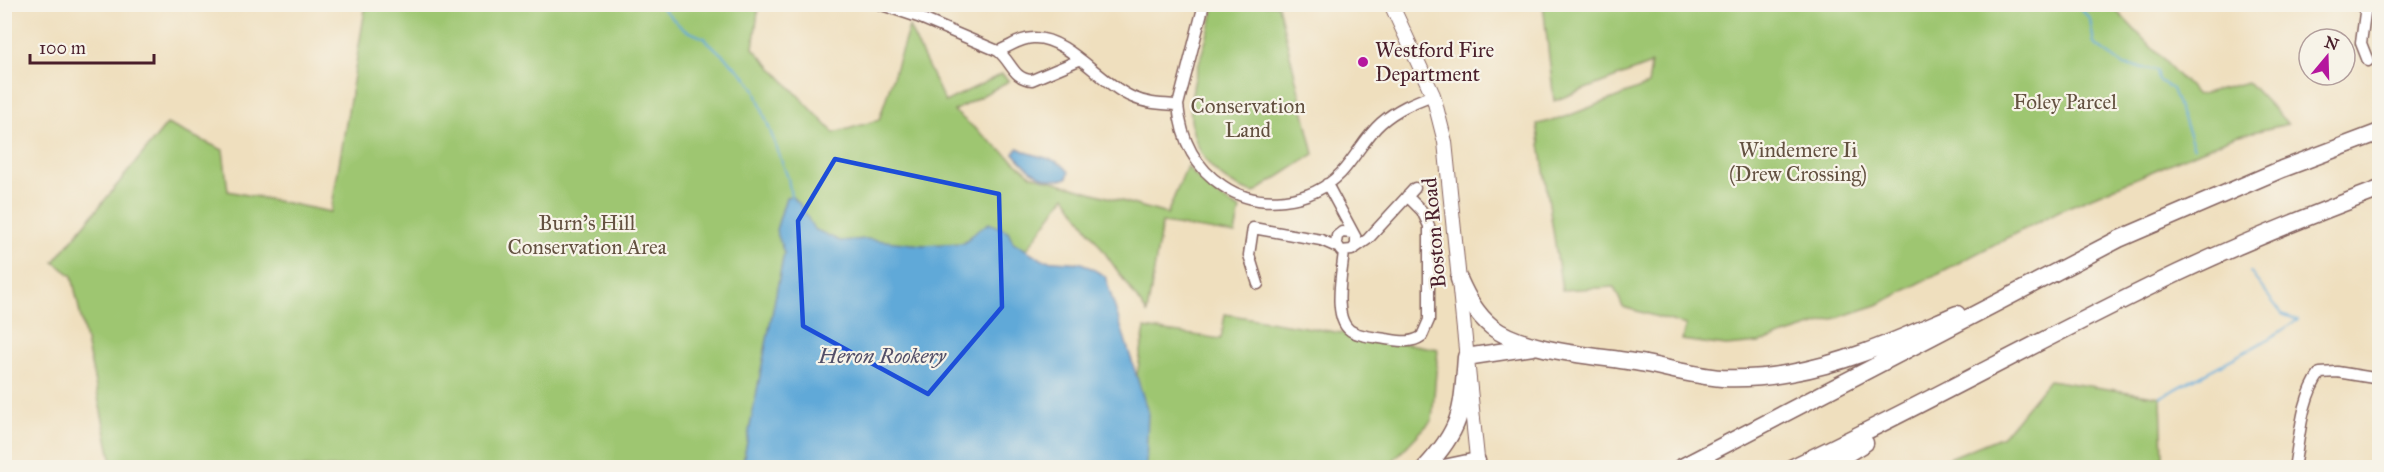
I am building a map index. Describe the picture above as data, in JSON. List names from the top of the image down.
{
  "streets": {
    "main road": ["Boston Road"]
  },
  "water": ["Heron Rookery"],
  "parks": [
    "Foley Parcel",
    "Conservation Land",
    "Windemere Ii (Drew Crossing)",
    "Burn’s Hill Conservation Area"
  ],
  "places": ["Westford Fire Department"],
  "scale_bar": "100 m",
  "north": "top"
}
